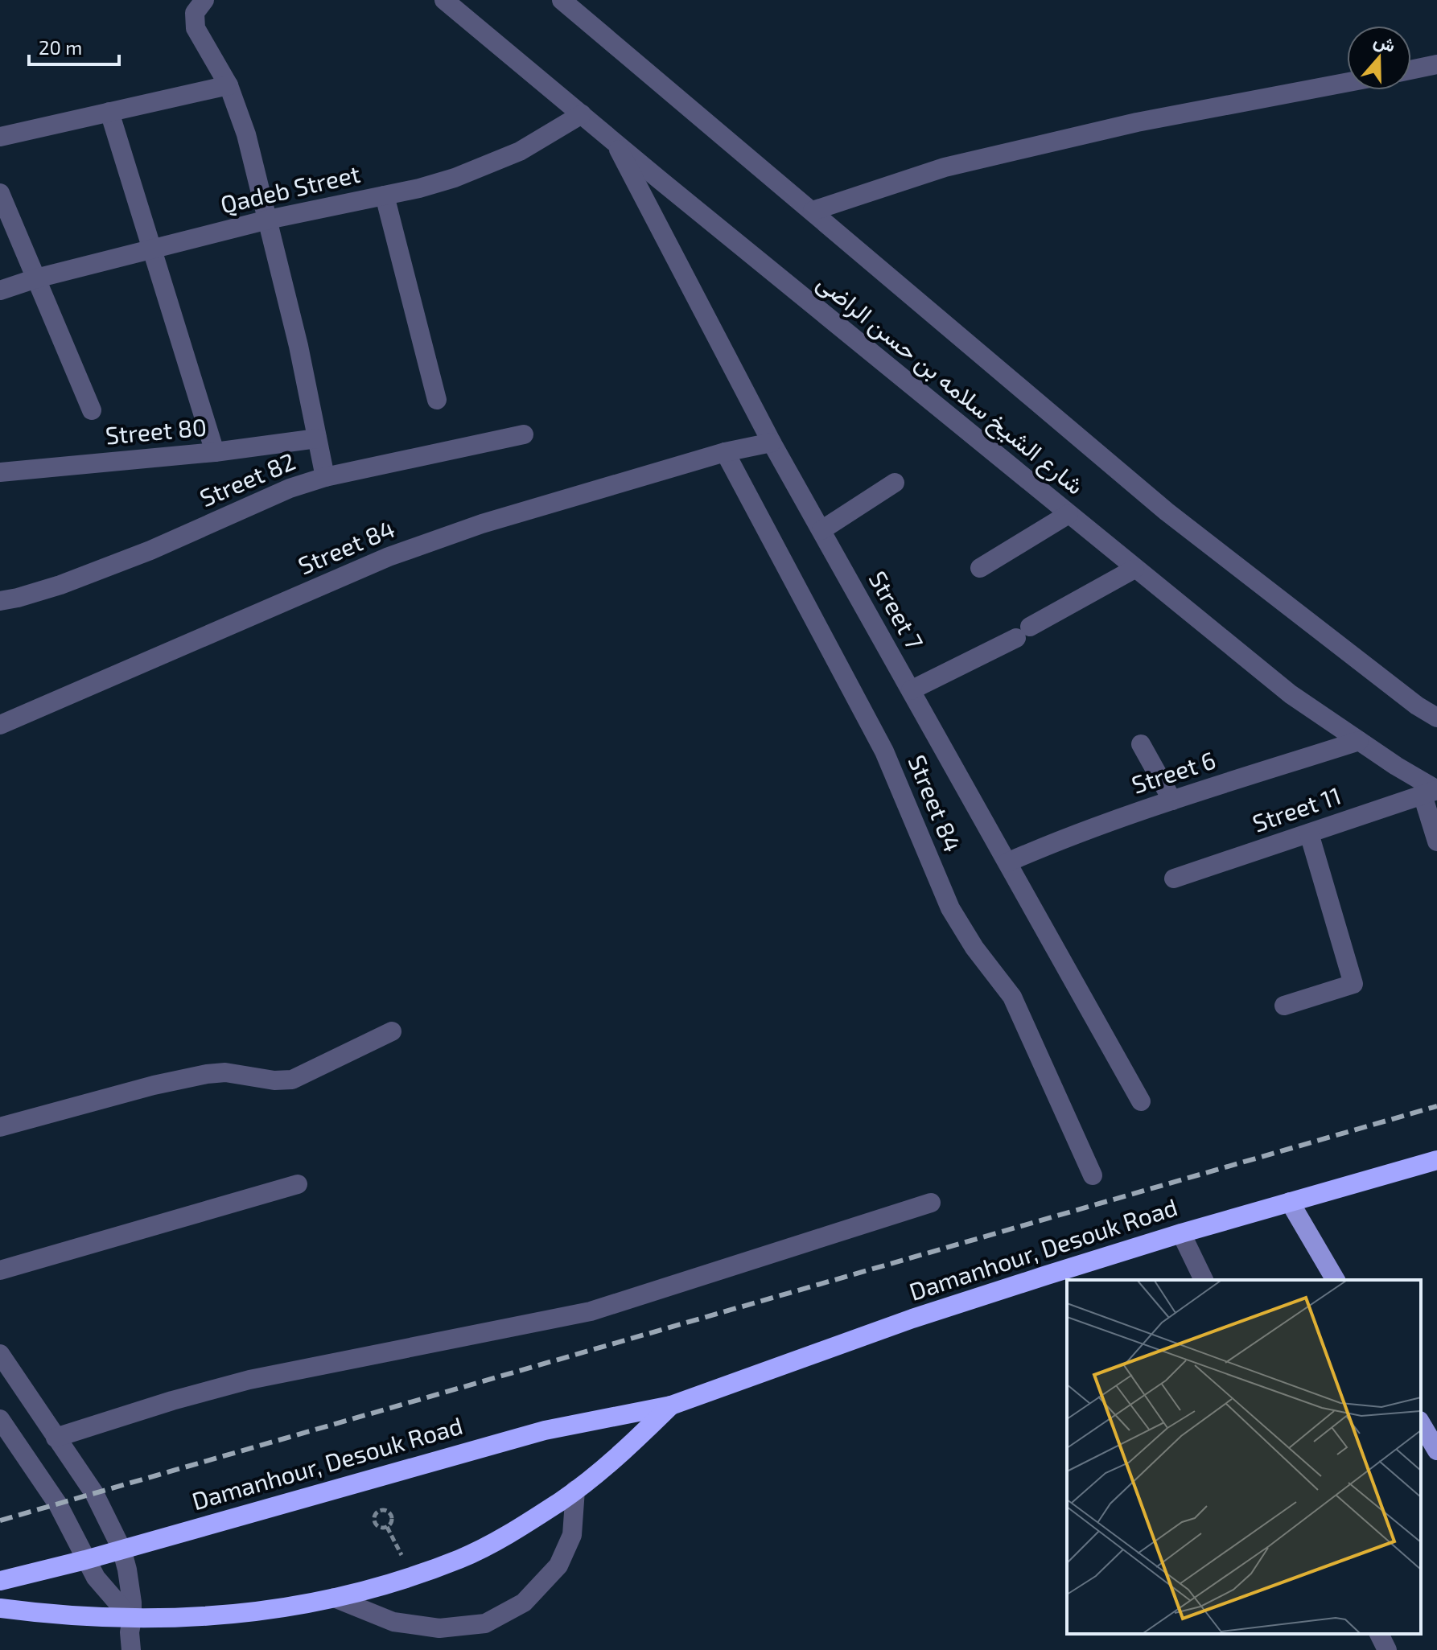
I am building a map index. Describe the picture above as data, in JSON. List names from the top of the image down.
{
  "streets": {
    "highway": ["Damanhour, Desouk Road"],
    "street": [
      "Qadeb Street",
      "شارع الشيخ سلامه بن حسن الراضى",
      "Street 80",
      "Street 82",
      "Street 84",
      "Street 7",
      "Street 6",
      "Street 11"
    ]
  },
  "crossings": [
    ["Qadeb Street", "شارع الشيخ سلامه بن حسن الراضى"],
    ["شارع الشيخ سلامه بن حسن الراضى", "Street 7"],
    ["شارع الشيخ سلامه بن حسن الراضى", "Street 6"],
    ["شارع الشيخ سلامه بن حسن الراضى", "Street 11"],
    ["Street 84", "Street 7"],
    ["Street 7", "Street 6"]
  ],
  "scale_bar": "20 m",
  "north": "top"
}
